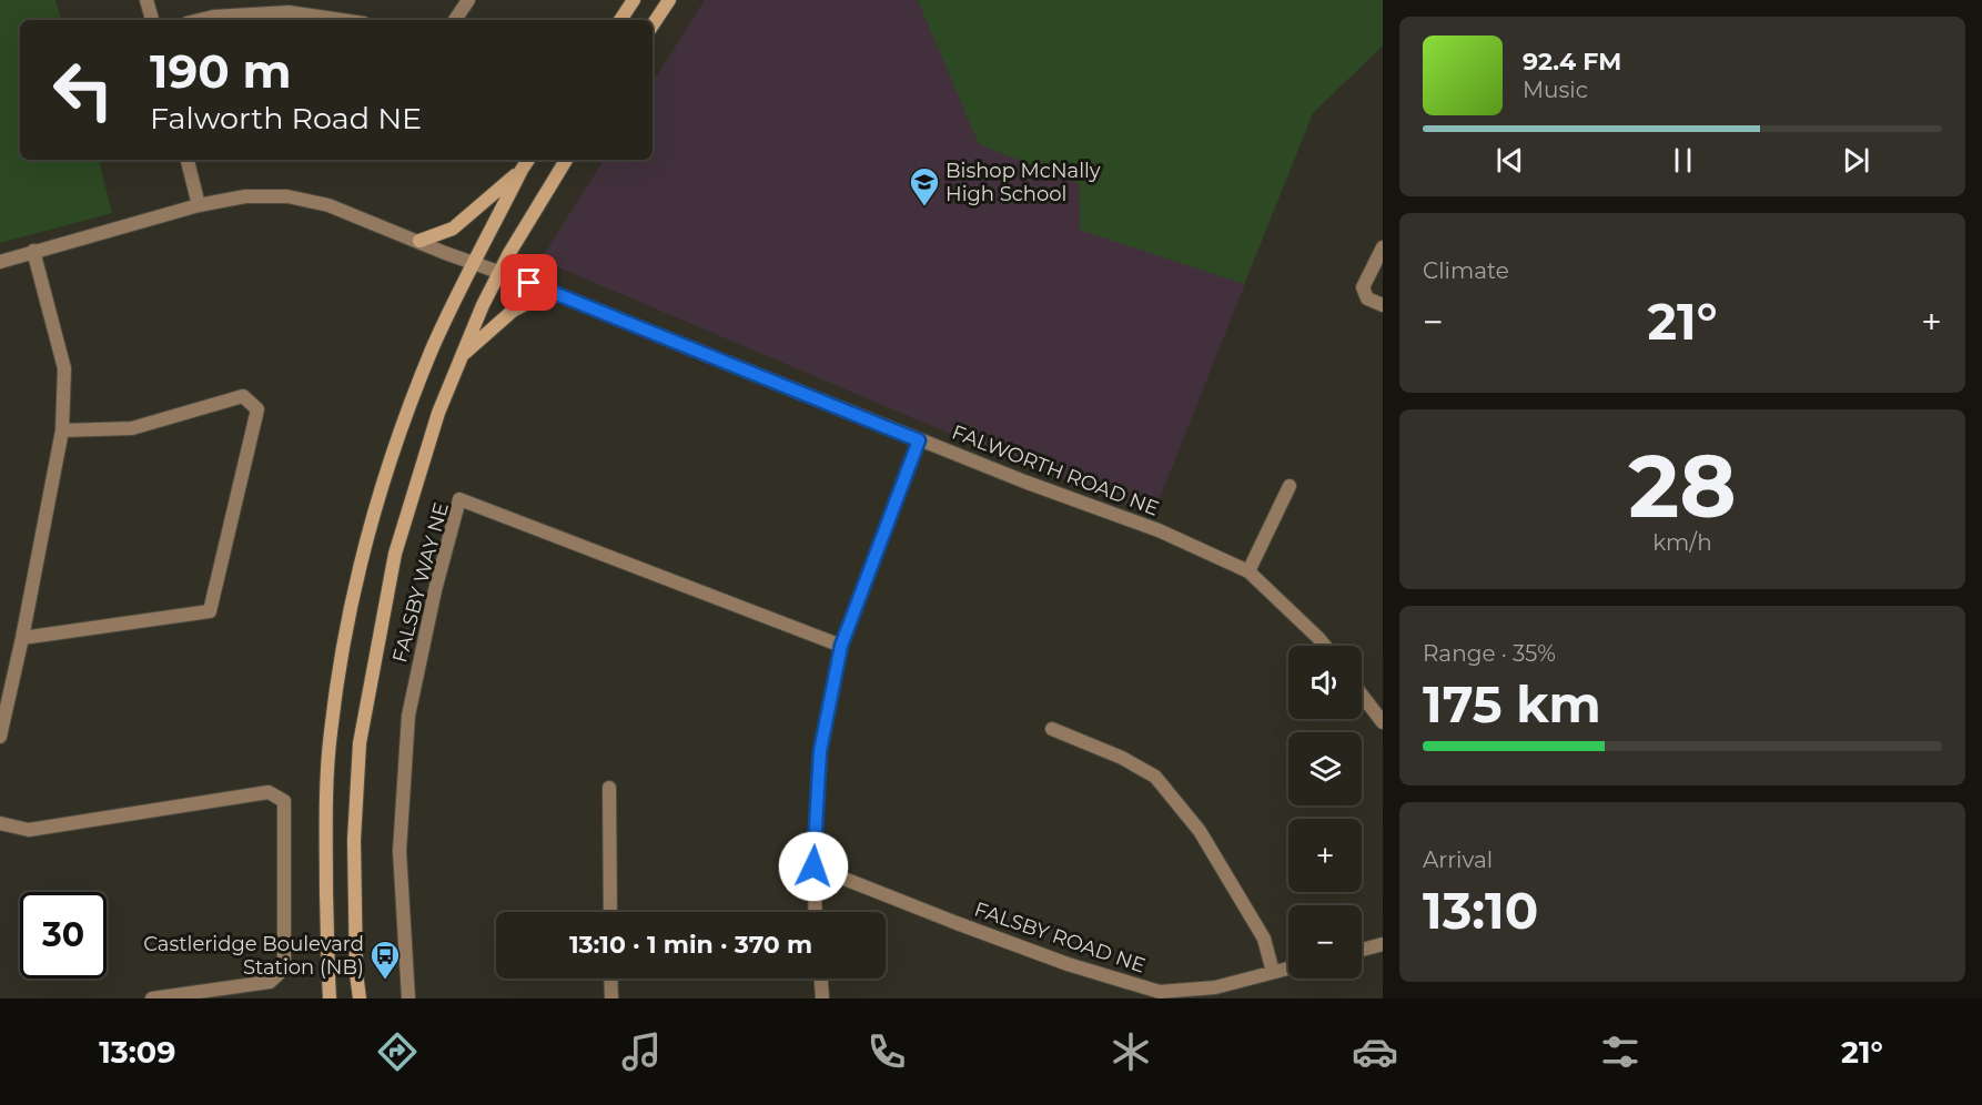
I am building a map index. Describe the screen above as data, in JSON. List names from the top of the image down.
{
  "streets": {
    "street": ["FALWORTH ROAD NE", "FALSBY WAY NE", "FALSBY ROAD NE"]
  },
  "places": {
    "school or university": ["Bishop McNally High School"],
    "bus stop": ["Castleridge Boulevard Station (NB)"]
  },
  "page": {
    "turn": ["190 m", "Falworth Road NE"],
    "song": ["92.4 FM", "Music"],
    "tile": [
      "Climate",
      ["28", "km/h"],
      ["Range · 35%", "175 km"],
      ["Arrival", "13:10"]
    ],
    "heat": ["−", "21°", "+"],
    "map_buttons": ["+", "−"],
    "limit": "30",
    "trip": "13:10 · 1 min · 370 m",
    "tabs": ["13:09", "21°"]
  }
}
